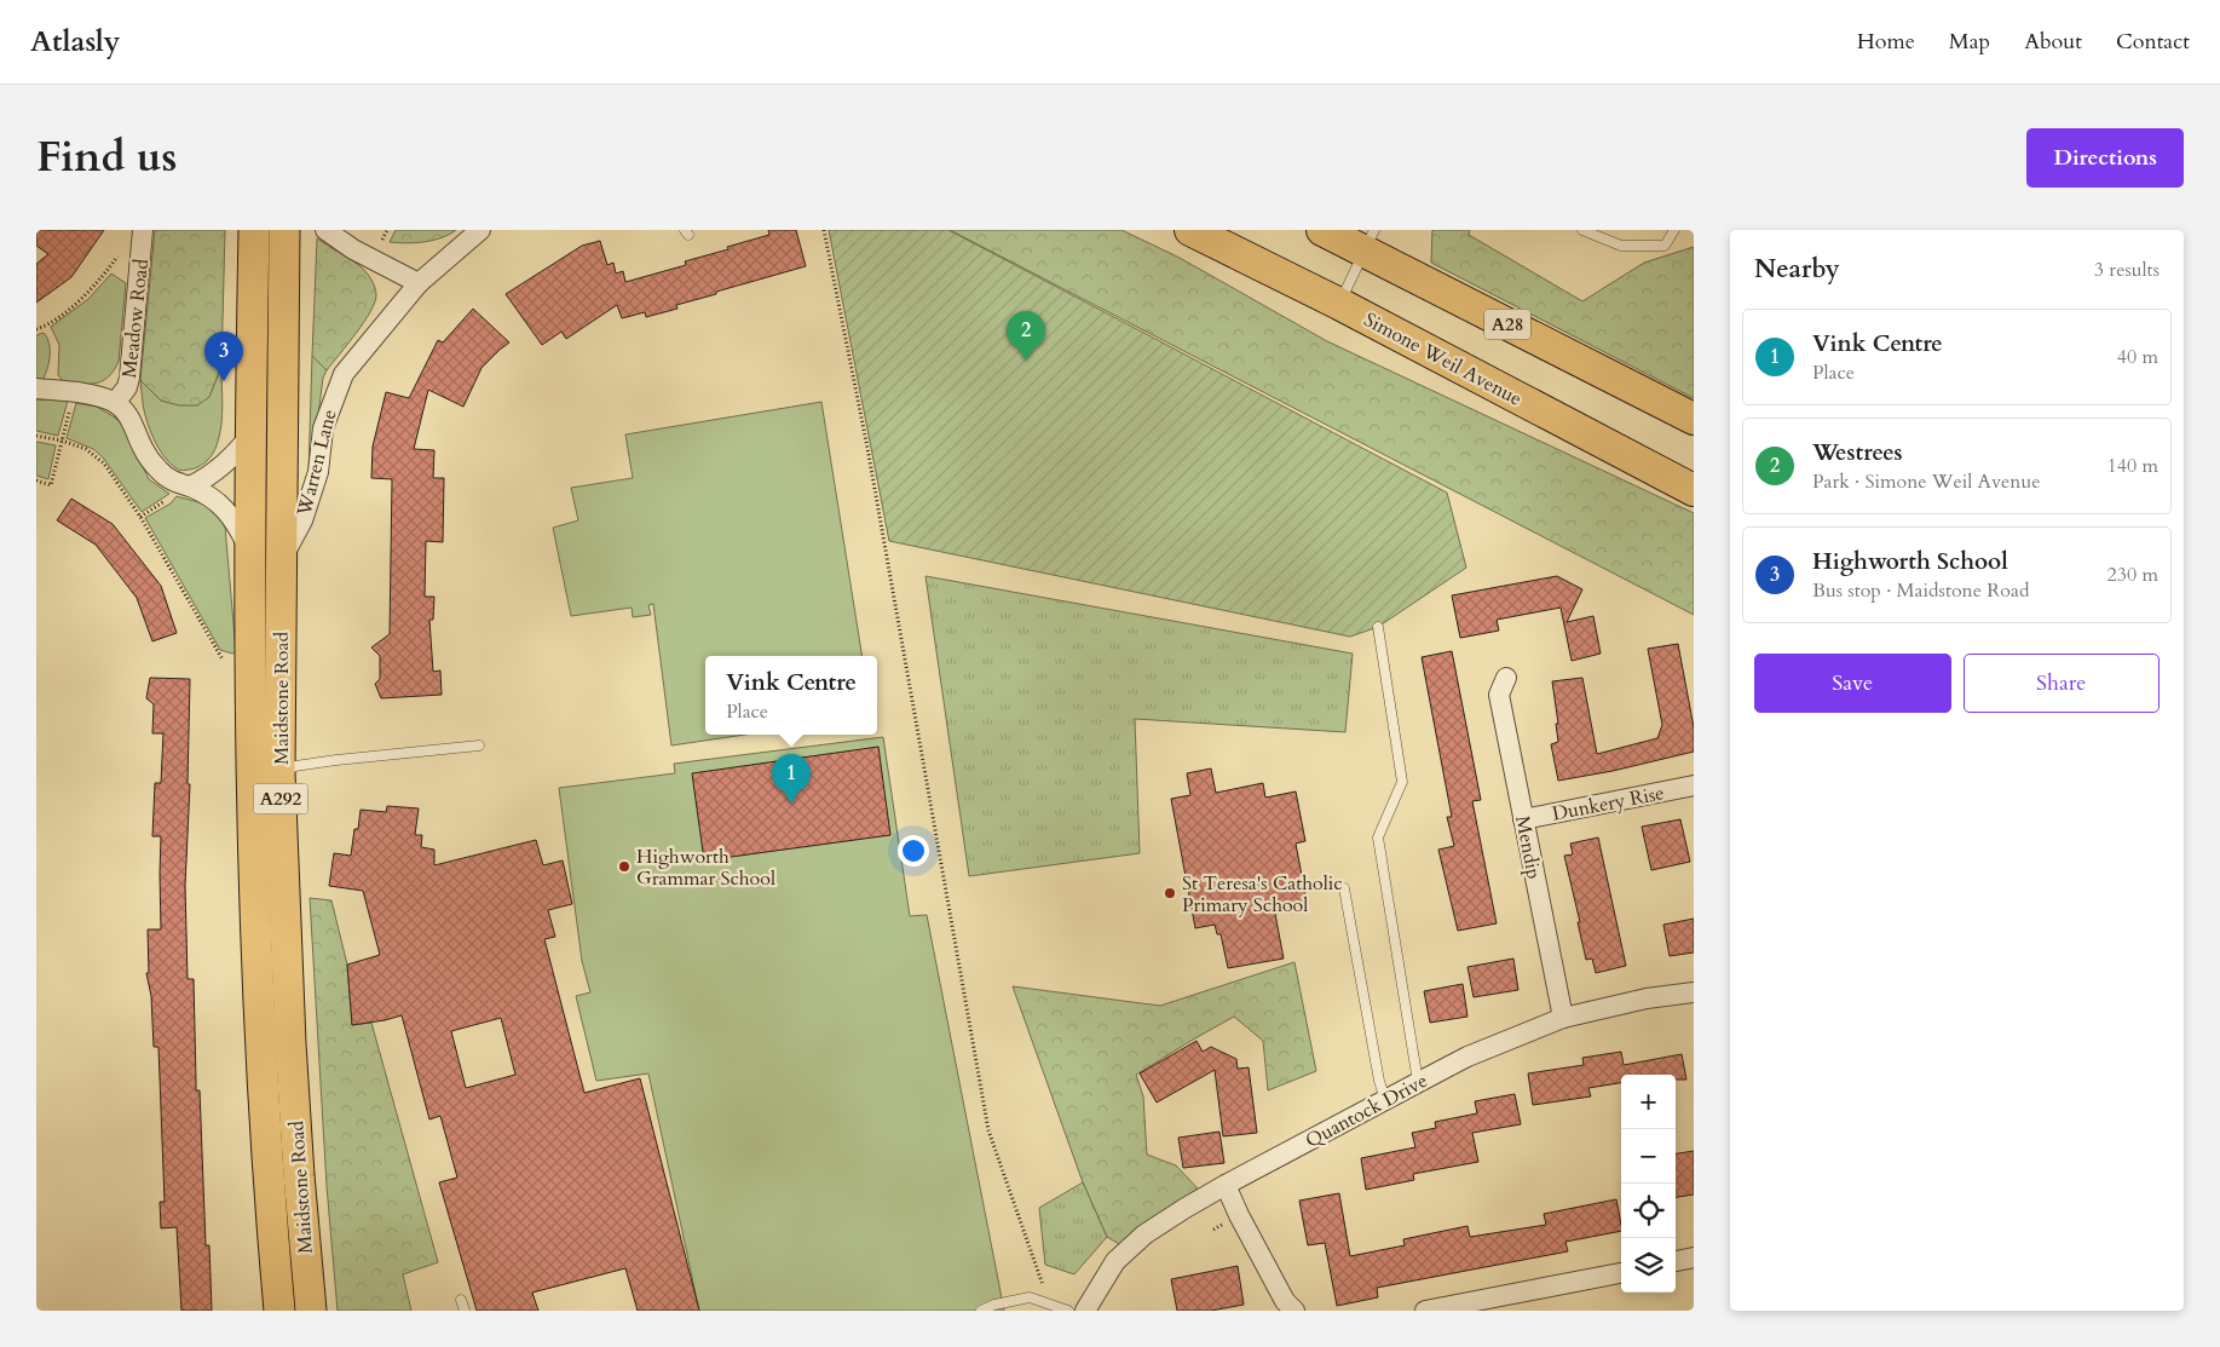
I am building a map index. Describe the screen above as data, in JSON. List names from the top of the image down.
{
  "streets": {
    "highway": ["A28", "Simone Weil Avenue"],
    "main road": ["Maidstone Road", "A292"],
    "street": [
      "Meadow Road",
      "Warren Lane",
      "Dunkery Rise",
      "Mendip",
      "Quantock Drive"
    ]
  },
  "crossings": [
    ["Warren Lane", "Maidstone Road"],
    ["Dunkery Rise", "Mendip"],
    ["Mendip", "Quantock Drive"]
  ],
  "places": ["Highworth Grammar School", "St Teresa's Catholic Primary School"],
  "page": {
    "header": "Atlasly",
    "nav": [
      "Home",
      "Map",
      "About",
      "Contact"
    ],
    "title": "Find us",
    "buttons": [
      "Directions",
      ["Save", "Share"]
    ],
    "heading": ["Nearby", "3 results"],
    "list": [
      {
        "mark": "1",
        "name": "Vink Centre",
        "note": "Place",
        "value": "40 m"
      },
      {
        "mark": "2",
        "name": "Westrees",
        "note": "Park · Simone Weil Avenue",
        "value": "140 m"
      },
      {
        "mark": "3",
        "name": "Highworth School",
        "note": "Bus stop · Maidstone Road",
        "value": "230 m"
      }
    ],
    "pins": ["2", "3", "1"],
    "popup": ["Vink Centre", "Place"],
    "map_buttons": ["+", "−"]
  }
}
